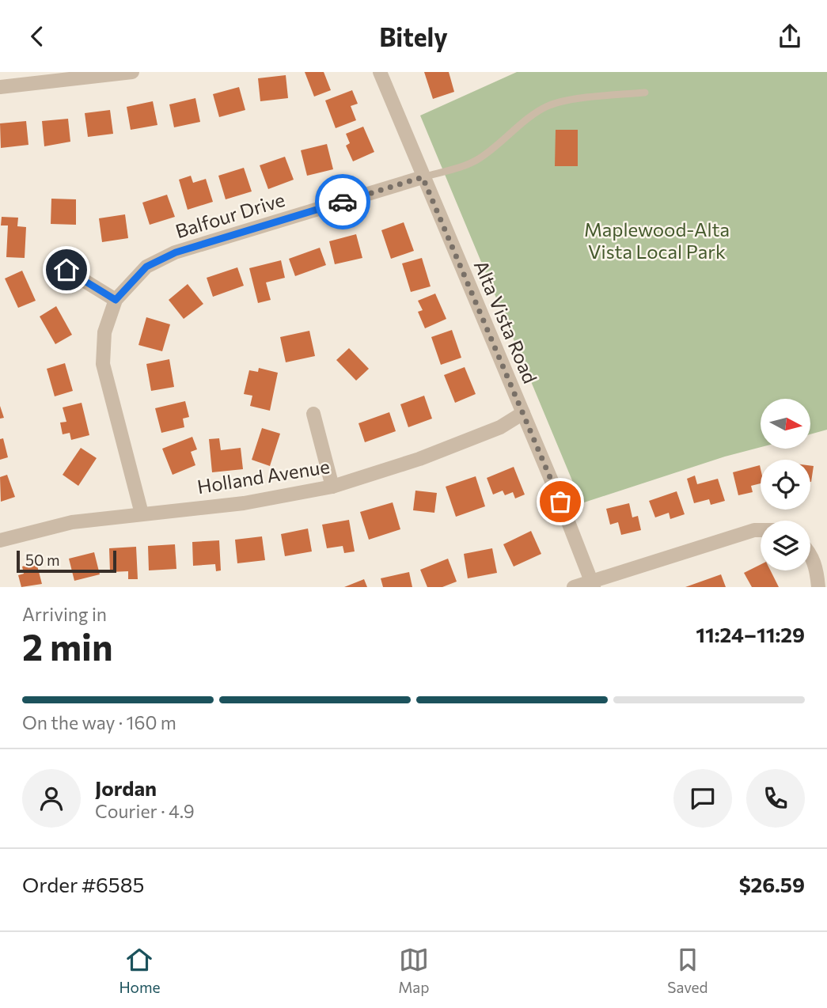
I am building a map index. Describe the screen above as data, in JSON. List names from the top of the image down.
{
  "streets": {
    "street": ["Balfour Drive", "Alta Vista Road", "Holland Avenue"]
  },
  "crossings": [
    ["Balfour Drive", "Alta Vista Road"],
    ["Balfour Drive", "Holland Avenue"],
    ["Alta Vista Road", "Holland Avenue"]
  ],
  "parks": ["Maplewood-Alta Vista Local Park"],
  "scale_bar": "50 m",
  "north": "right",
  "page": {
    "header": "Bitely",
    "scale": "50 m",
    "heading": ["2 min", "Arriving in", "11:24–11:29"],
    "panel": [
      "Jordan",
      "Courier · 4.9",
      "Order #6585",
      "$26.59"
    ],
    "bar": "On the way · 160 m",
    "tabs": ["Home", "Map", "Saved"]
  }
}
